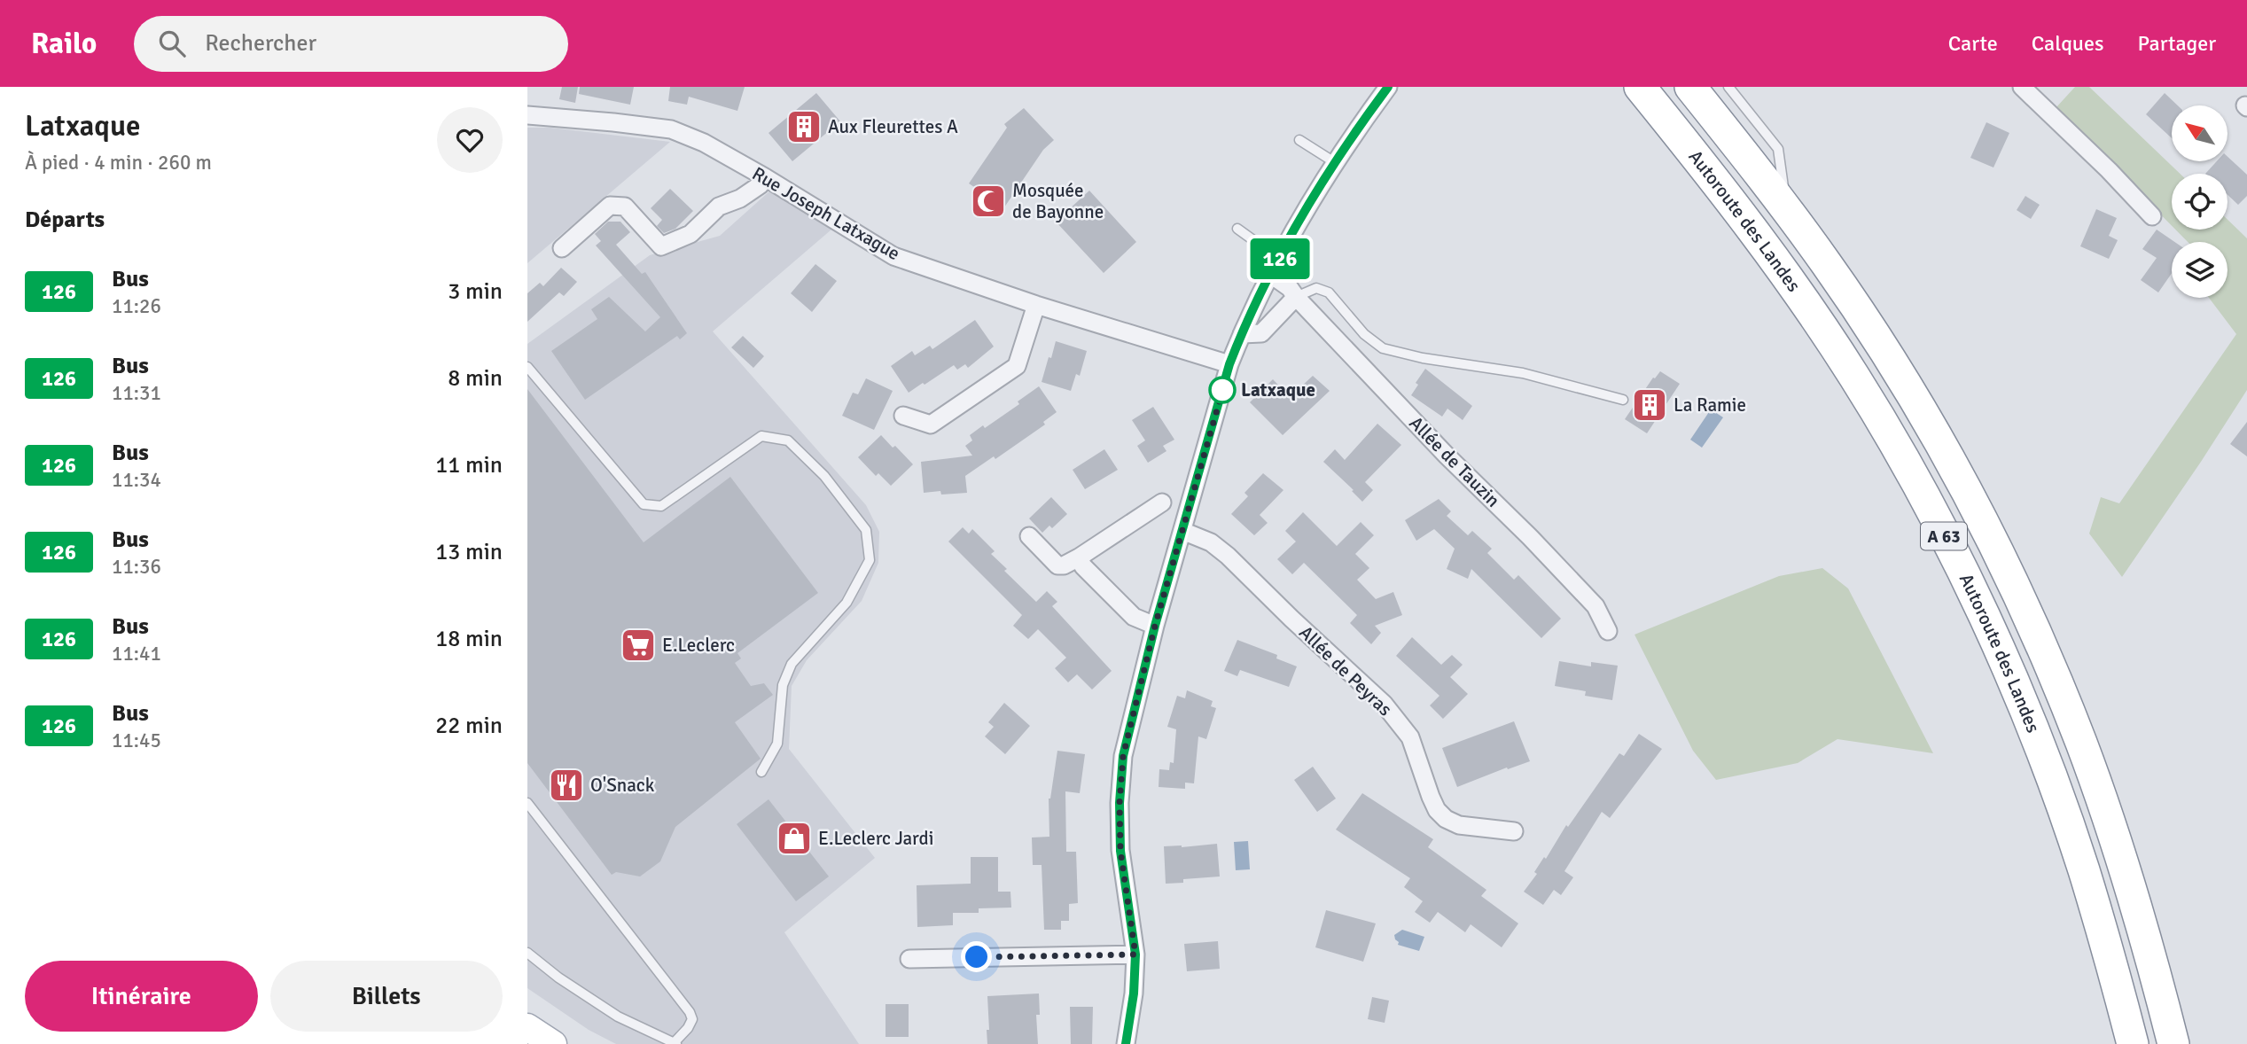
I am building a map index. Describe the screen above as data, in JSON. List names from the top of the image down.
{
  "streets": {
    "highway": ["Autoroute des Landes", "A 63"],
    "street": ["Rue Joseph Latxague", "Allée de Tauzin", "Allée de Peyras"]
  },
  "places": {
    "building": ["Aux Fleurettes A", "La Ramie"],
    "mosque": ["Mosquée de Bayonne"],
    "other": ["Latxaque"],
    "supermarket": ["E.Leclerc"],
    "restaurant": ["O'Snack"],
    "shop": ["E.Leclerc Jardi"]
  },
  "lines": ["bus line 126"],
  "north": "top left",
  "page": {
    "header": "Railo",
    "search": "Rechercher",
    "nav": ["Carte", "Calques", "Partager"],
    "heading": [
      ["Latxaque", "À pied · 4 min · 260 m"],
      "Départs"
    ],
    "on_map": "126",
    "list": [
      {
        "mark": "126",
        "name": "Bus",
        "note": "11:26",
        "value": "3 min"
      },
      {
        "mark": "126",
        "name": "Bus",
        "note": "11:31",
        "value": "8 min"
      },
      {
        "mark": "126",
        "name": "Bus",
        "note": "11:34",
        "value": "11 min"
      },
      {
        "mark": "126",
        "name": "Bus",
        "note": "11:36",
        "value": "13 min"
      },
      {
        "mark": "126",
        "name": "Bus",
        "note": "11:41",
        "value": "18 min"
      },
      {
        "mark": "126",
        "name": "Bus",
        "note": "11:45",
        "value": "22 min"
      }
    ],
    "buttons": ["Itinéraire", "Billets"]
  }
}
